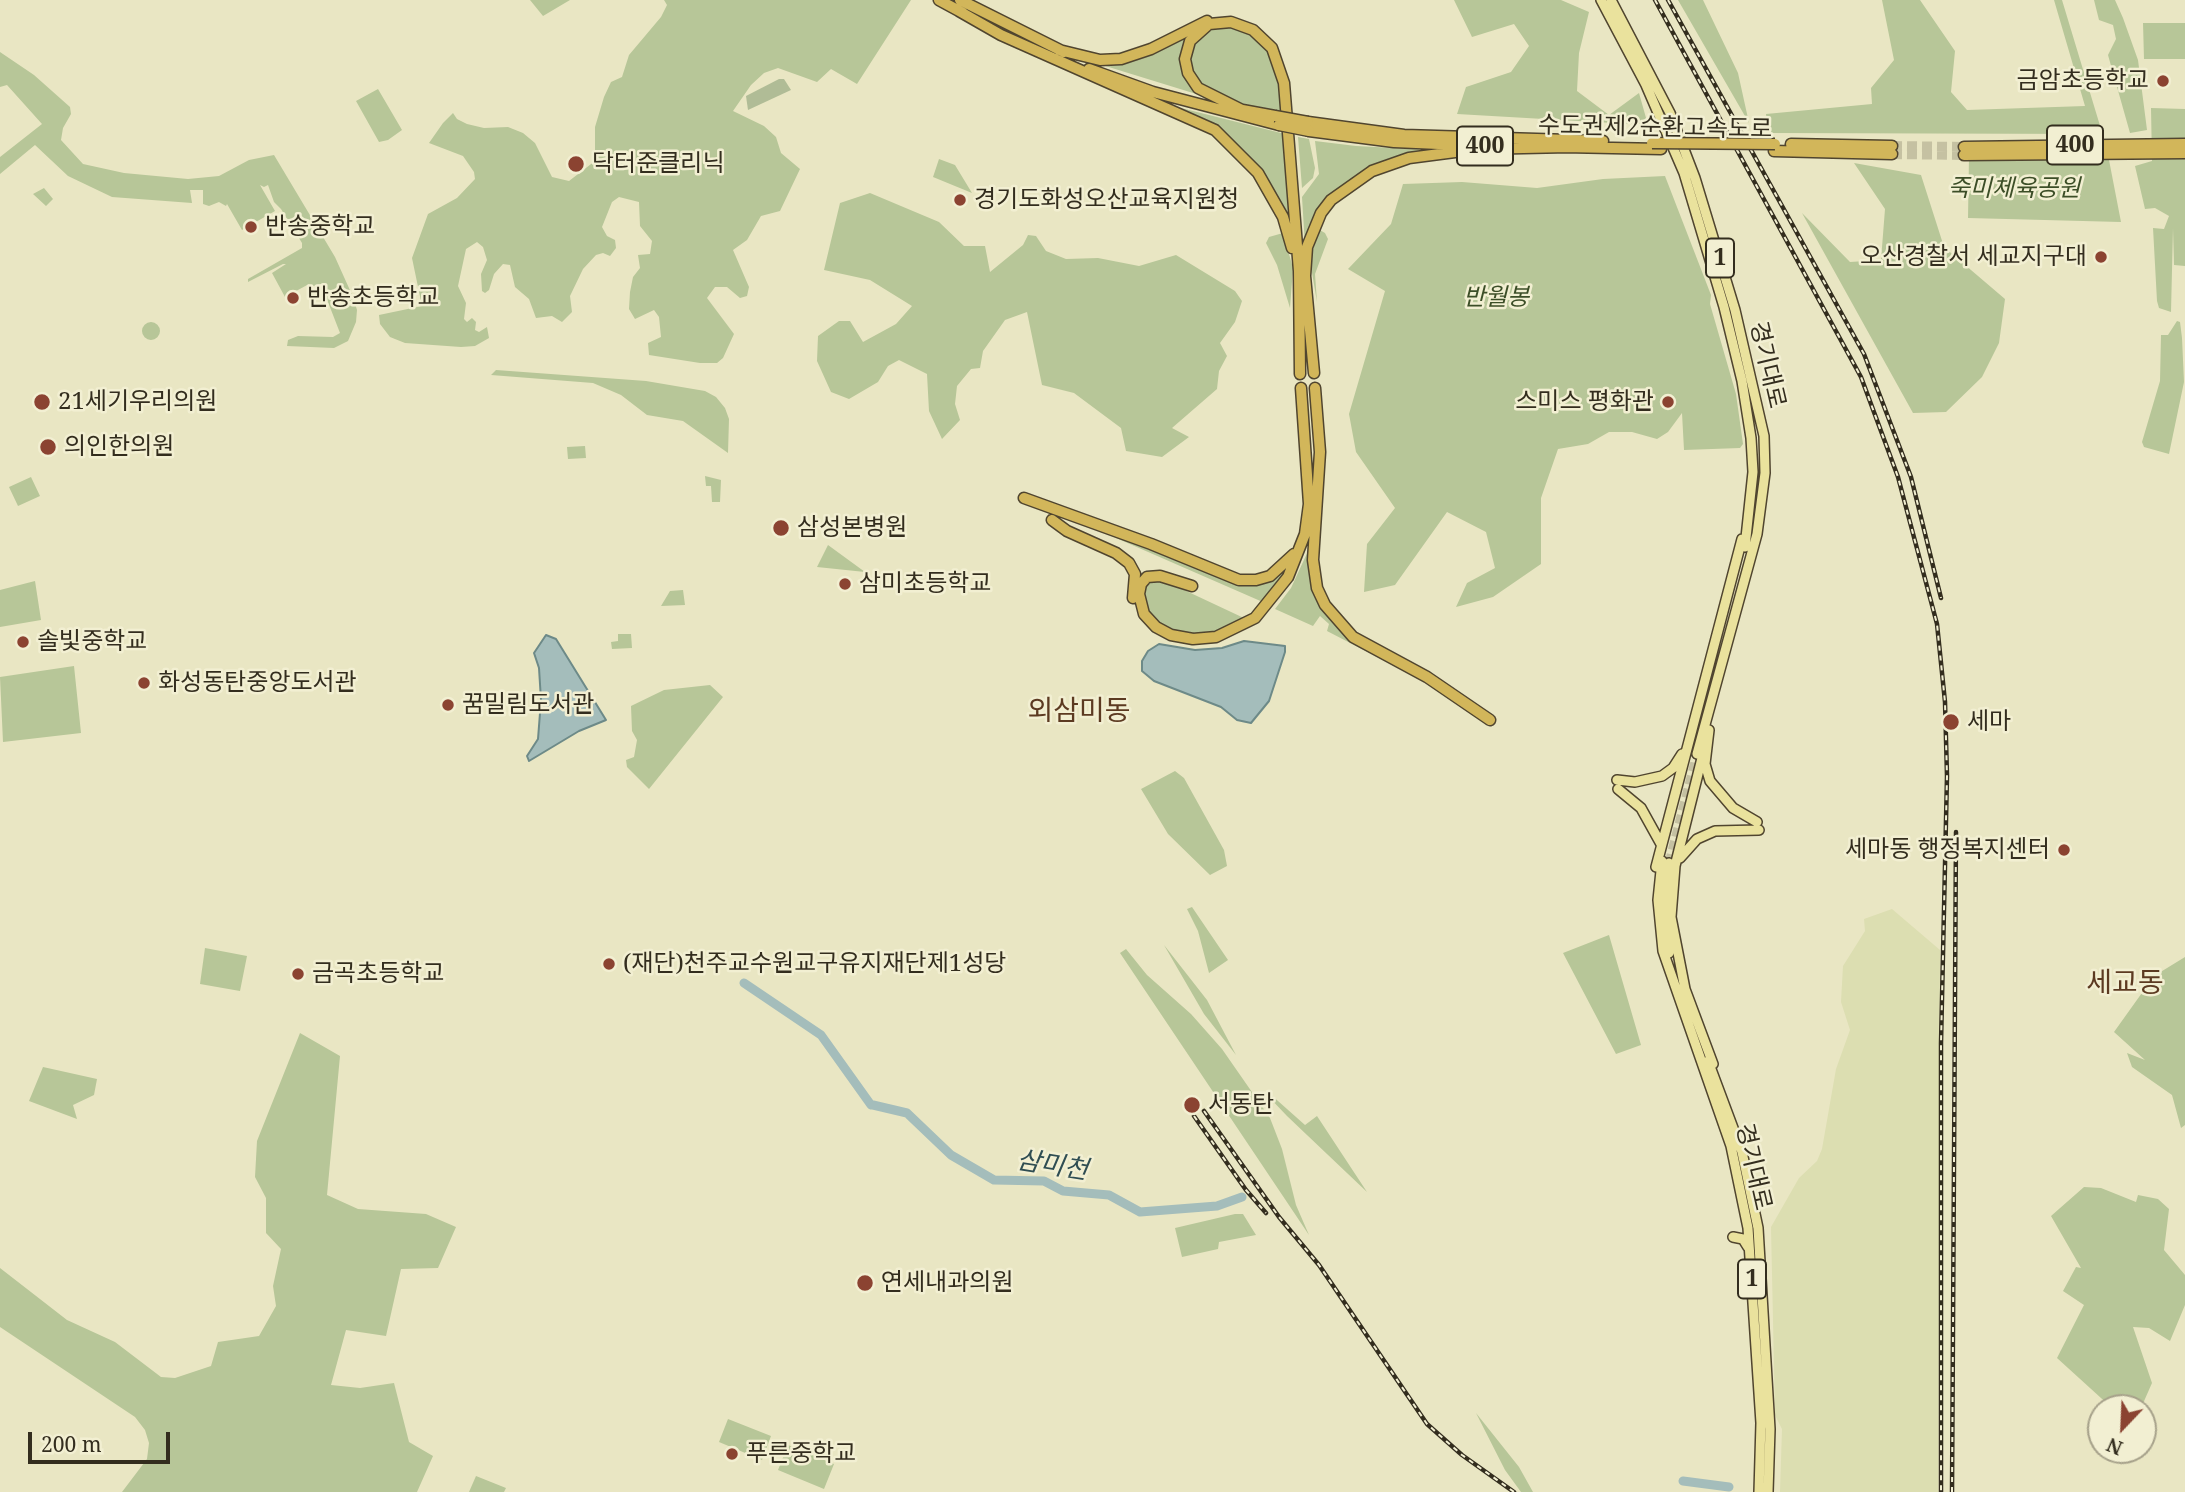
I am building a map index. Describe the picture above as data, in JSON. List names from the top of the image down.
{
  "streets": {
    "highway": ["수도권제2순환고속도로", "400"],
    "main road": ["1", "경기대로"]
  },
  "districts": ["외삼미동", "세교동"],
  "water": ["삼미천"],
  "parks": ["죽미체육공원", "반월봉"],
  "places": [
    "금암초등학교",
    "닥터준클리닉",
    "경기도화성오산교육지원청",
    "반송중학교",
    "오산경찰서 세교지구대",
    "반송초등학교",
    "21세기우리의원",
    "스미스 평화관",
    "의인한의원",
    "삼성본병원",
    "삼미초등학교",
    "솔빛중학교",
    "화성동탄중앙도서관",
    "꿈밀림도서관",
    "세마",
    "세마동 행정복지센터",
    "(재단)천주교수원교구유지재단제1성당",
    "금곡초등학교",
    "서동탄",
    "연세내과의원",
    "푸른중학교"
  ],
  "scale_bar": "200 m",
  "north": "bottom left"
}
